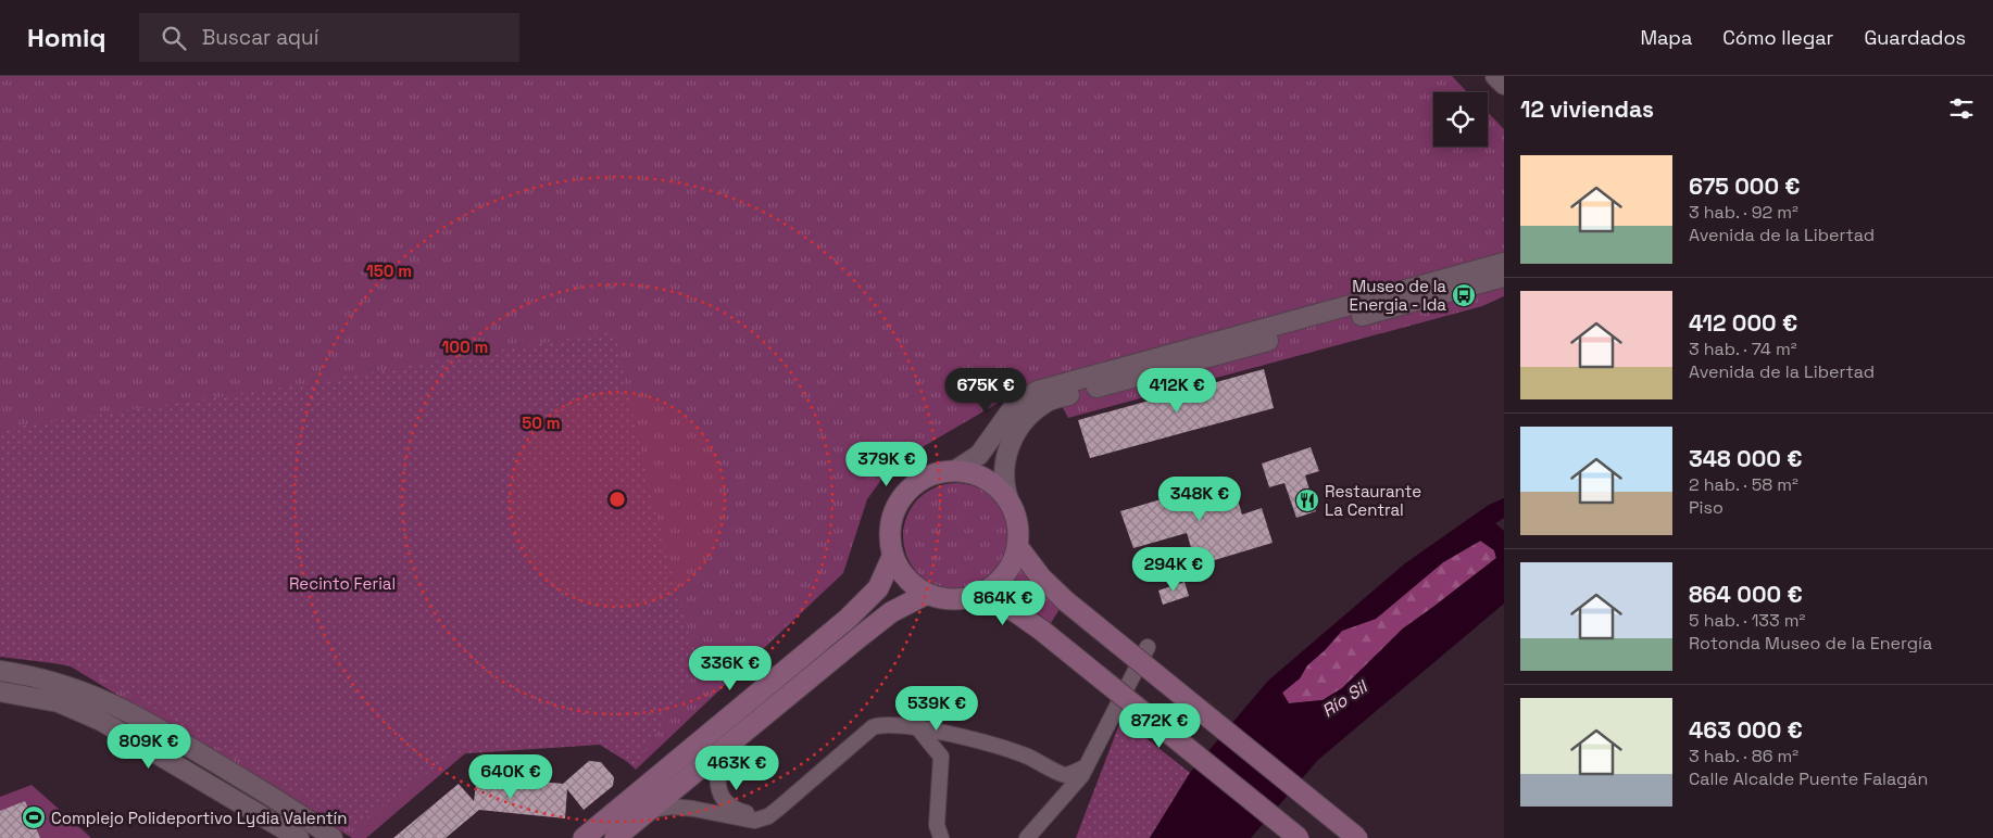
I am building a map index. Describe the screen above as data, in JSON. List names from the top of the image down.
{
  "water": ["Río Sil"],
  "parks": ["Recinto Ferial"],
  "places": {
    "bus stop": ["Museo de la Energia - Ida"],
    "restaurant": ["Restaurante La Central"],
    "sports": ["Complejo Polideportivo Lydia Valentín"]
  },
  "page": {
    "header": "Homiq",
    "search": "Buscar aquí",
    "nav": ["Mapa", "Cómo llegar", "Guardados"],
    "heading": "12 viviendas",
    "list": [
      {
        "name": "675 000 €",
        "note": "3 hab. · 92 m² · Avenida de la Libertad"
      },
      {
        "name": "412 000 €",
        "note": "3 hab. · 74 m² · Avenida de la Libertad"
      },
      {
        "name": "348 000 €",
        "note": "2 hab. · 58 m² · Piso"
      },
      {
        "name": "864 000 €",
        "note": "5 hab. · 133 m² · Rotonda Museo de la Energía"
      },
      {
        "name": "463 000 €",
        "note": "3 hab. · 86 m² · Calle Alcalde Puente Falagán"
      }
    ],
    "price": [
      "675K €",
      "412K €",
      "379K €",
      "348K €",
      "294K €",
      "864K €",
      "336K €",
      "539K €",
      "872K €",
      "809K €",
      "463K €",
      "640K €"
    ]
  },
  "rings": ["150 m", "100 m", "50 m"]
}
